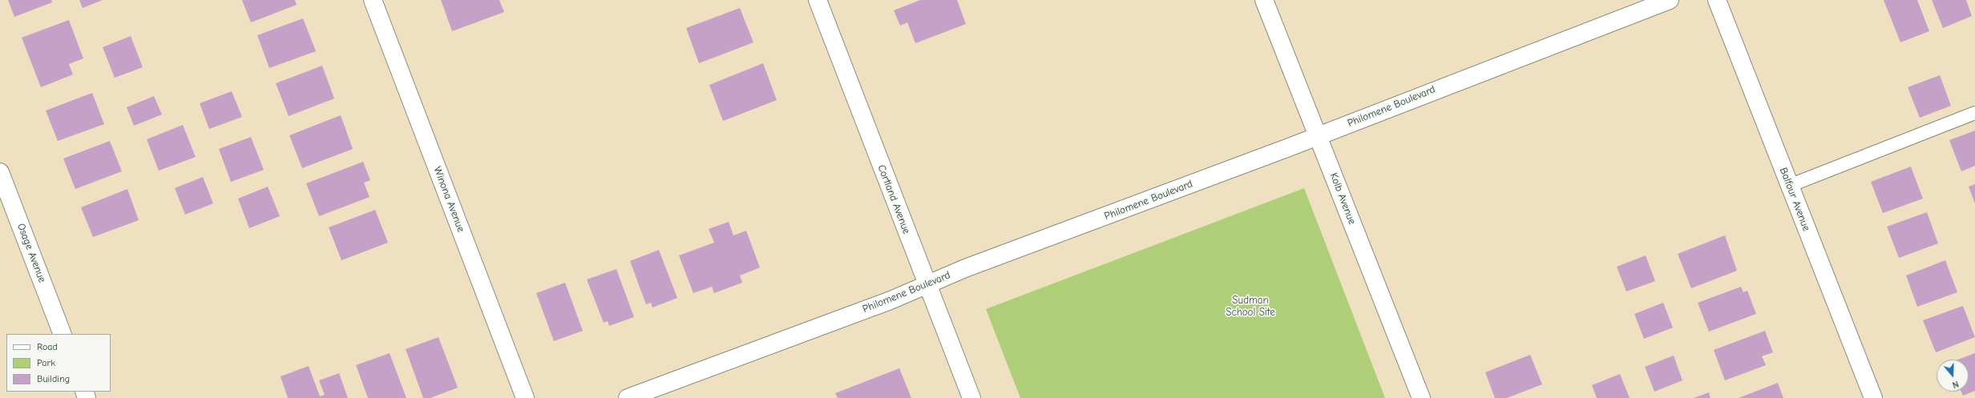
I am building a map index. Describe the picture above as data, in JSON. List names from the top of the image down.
{
  "streets": {
    "street": [
      "Philomene Boulevard",
      "Kolb Avenue",
      "Winona Avenue",
      "Cortland Avenue",
      "Balfour Avenue",
      "Osage Avenue"
    ]
  },
  "crossings": [
    ["Philomene Boulevard", "Kolb Avenue"],
    ["Philomene Boulevard", "Cortland Avenue"]
  ],
  "parks": ["Sudman School Site"],
  "legend": ["Road", "Park", "Building"],
  "north": "bottom"
}
